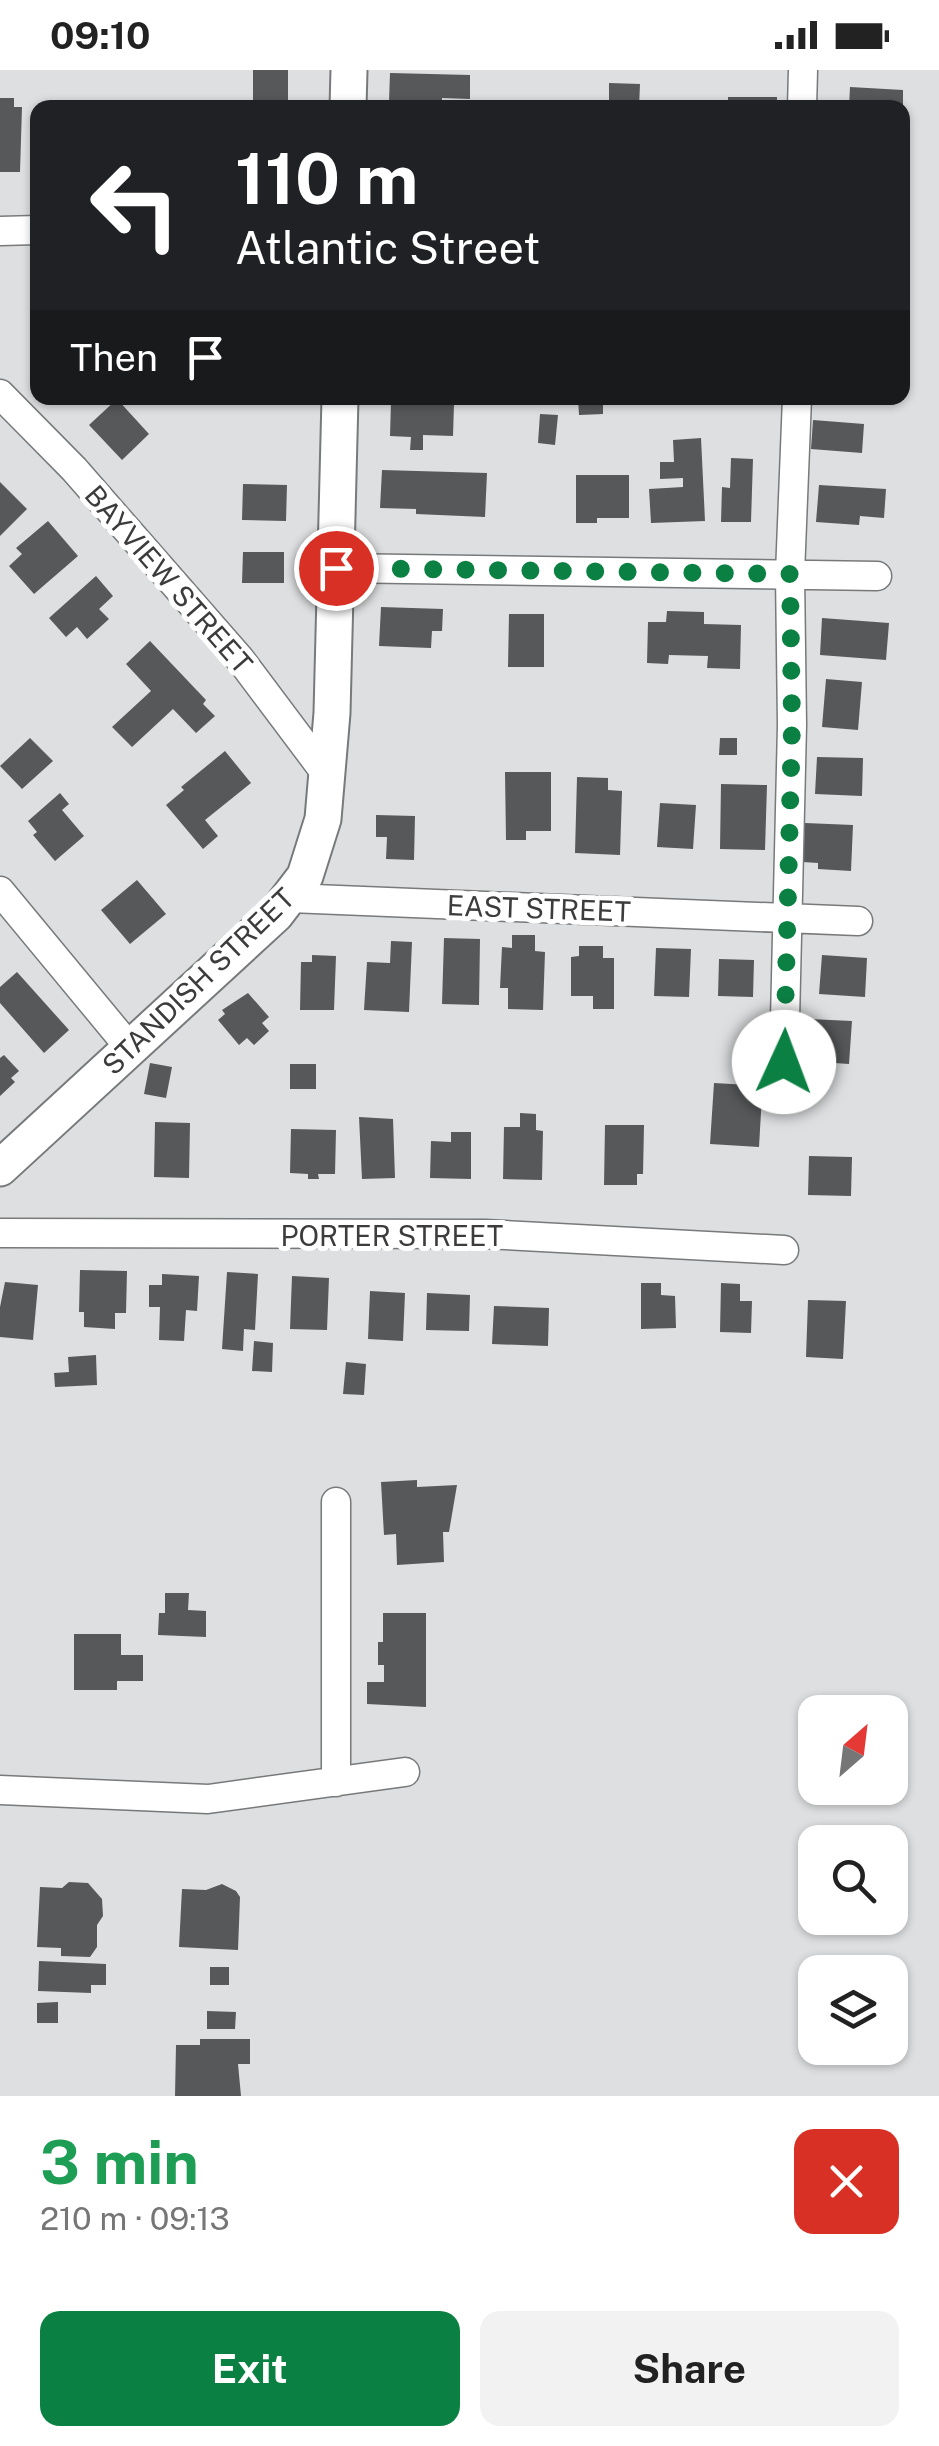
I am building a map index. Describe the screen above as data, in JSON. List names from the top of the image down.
{
  "streets": {
    "street": [
      "BAYVIEW STREET",
      "EAST STREET",
      "STANDISH STREET",
      "PORTER STREET"
    ]
  },
  "crossings": [
    ["BAYVIEW STREET", "STANDISH STREET"],
    ["EAST STREET", "STANDISH STREET"]
  ],
  "north": "top right",
  "page": {
    "status": "09:10",
    "turn": ["110 m", "Atlantic Street"],
    "then": "Then",
    "heading": ["3 min", "210 m · 09:13"],
    "buttons": ["Exit", "Share"]
  }
}
